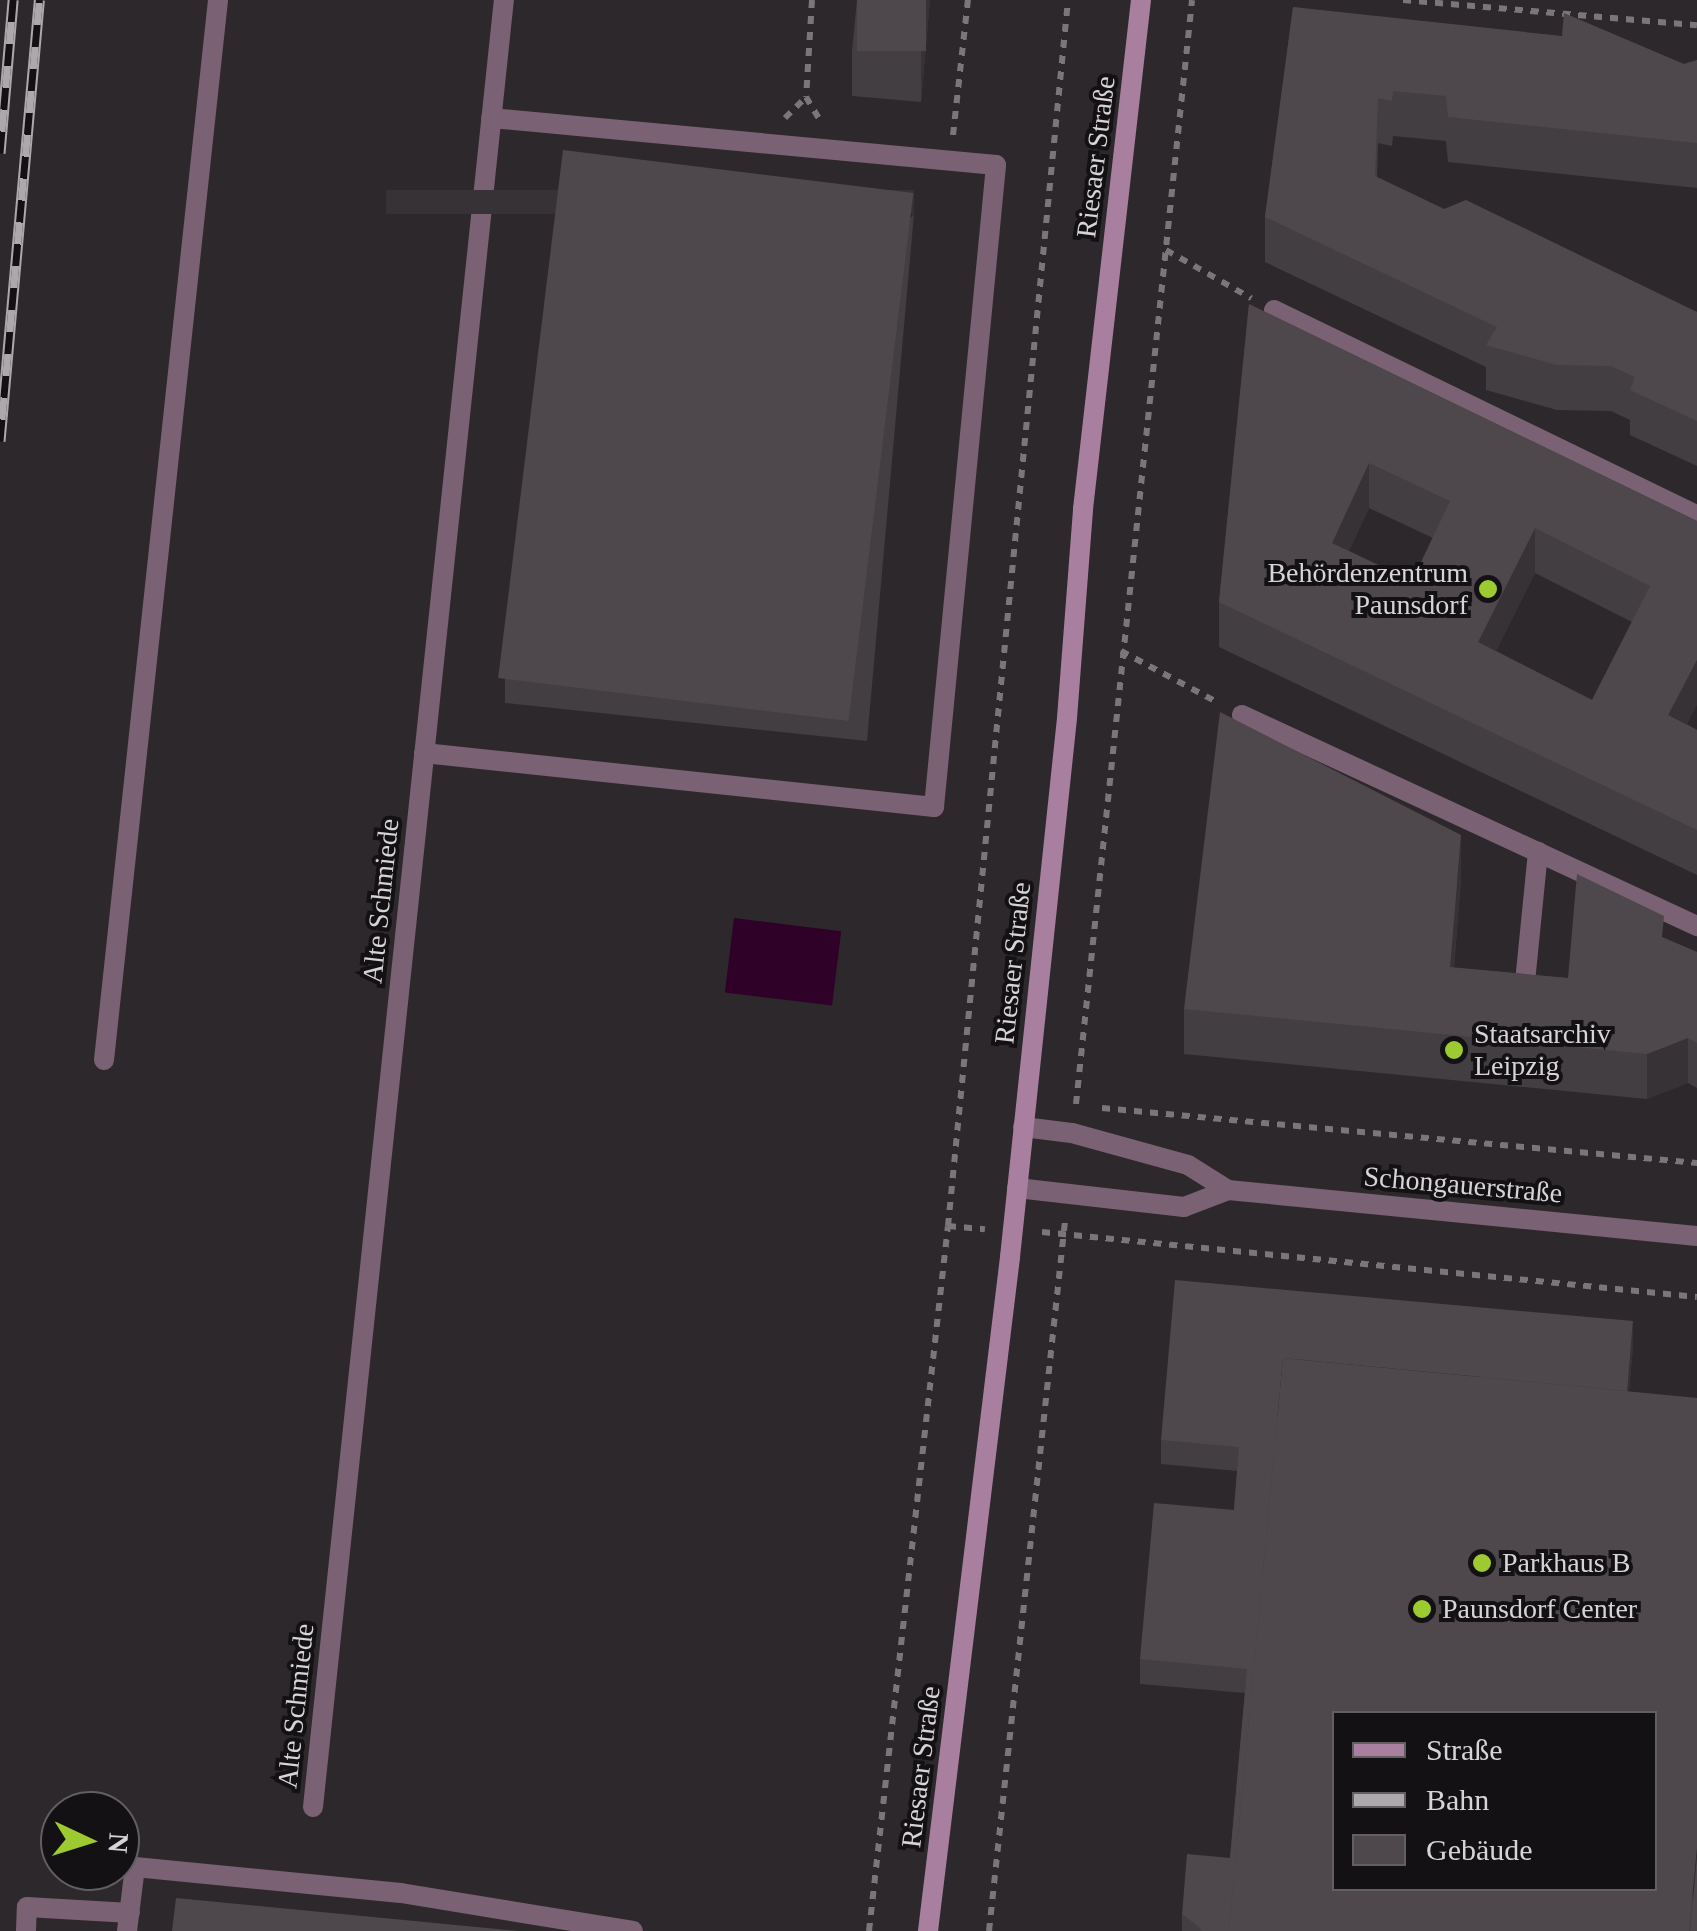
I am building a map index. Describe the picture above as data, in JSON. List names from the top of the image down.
{
  "streets": {
    "main road": ["Riesaer Straße"],
    "street": ["Alte Schmiede", "Schongauerstraße"]
  },
  "crossings": [
    ["Riesaer Straße", "Schongauerstraße"]
  ],
  "places": [
    "Behördenzentrum Paunsdorf",
    "Staatsarchiv Leipzig",
    "Parkhaus B",
    "Paunsdorf Center"
  ],
  "legend": ["Straße", "Bahn", "Gebäude"],
  "north": "right"
}
